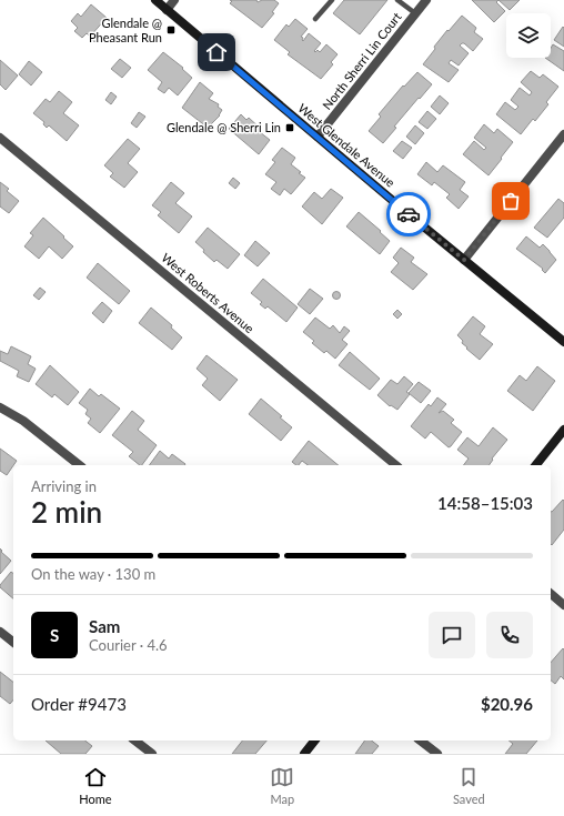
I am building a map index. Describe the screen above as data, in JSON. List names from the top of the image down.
{
  "streets": {
    "street": ["North Sherri Lin Court", "West Glendale Avenue", "West Roberts Avenue"]
  },
  "crossings": [
    ["North Sherri Lin Court", "West Glendale Avenue"]
  ],
  "places": {
    "transit": ["Glendale @ Pheasant Run", "Glendale @ Sherri Lin"]
  },
  "page": {
    "heading": ["2 min", "Arriving in", "14:58–15:03"],
    "panel": [
      "Sam",
      "Courier · 4.6",
      "Order #9473",
      "$20.96"
    ],
    "bar": "On the way · 130 m",
    "round": "S",
    "tabs": ["Home", "Map", "Saved"]
  }
}
